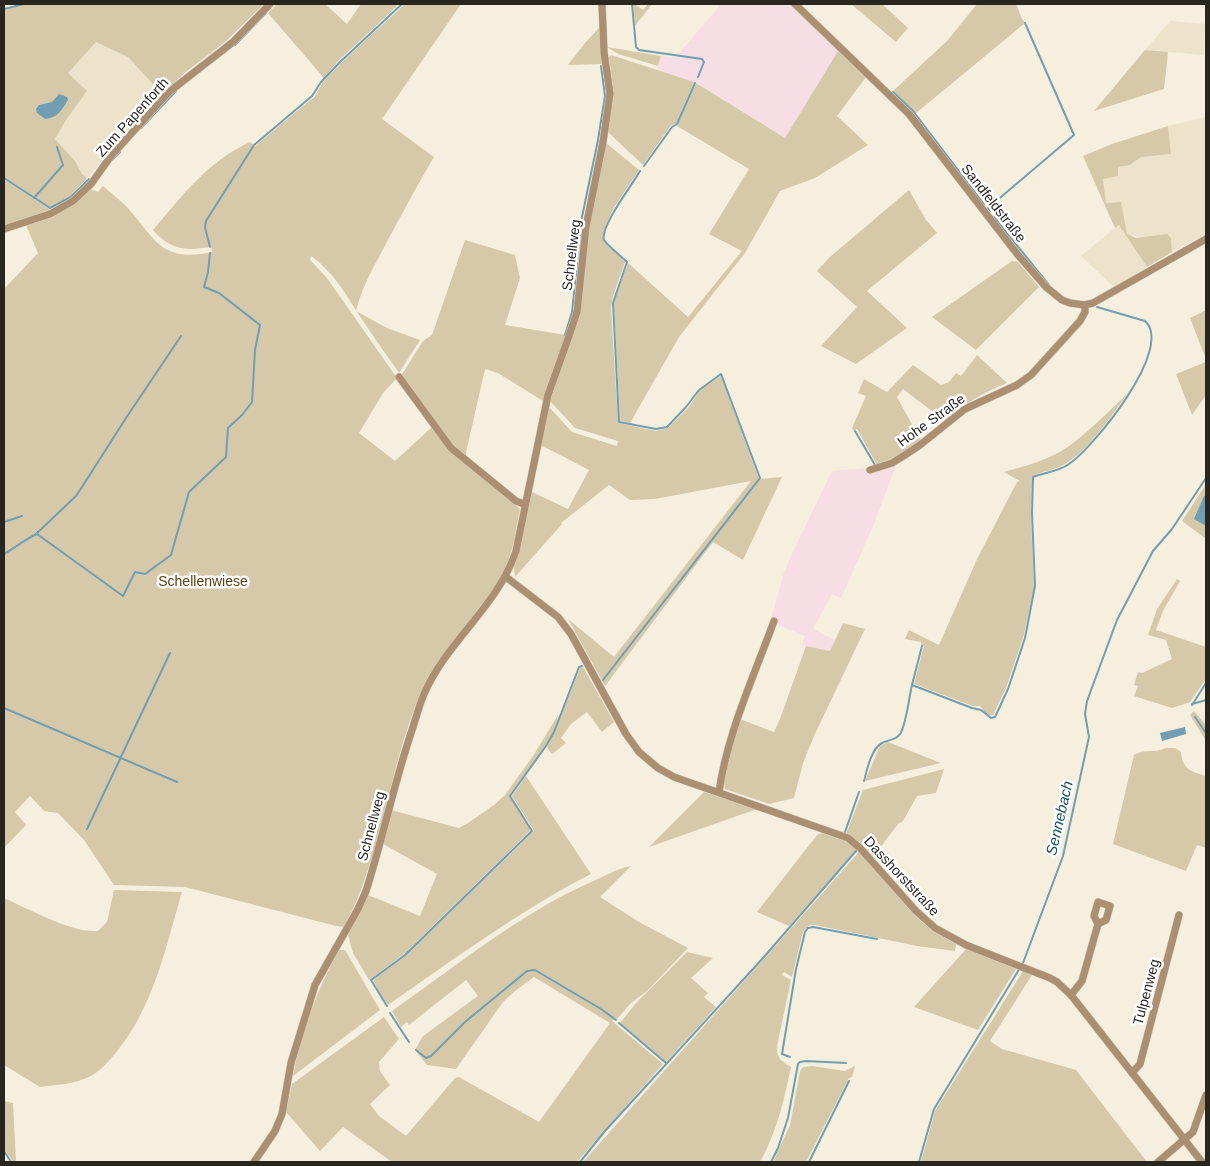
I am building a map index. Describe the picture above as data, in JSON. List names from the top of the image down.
{
  "streets": {
    "street": [
      "Zum Papenforth",
      "Sandfeldstraße",
      "Schnellweg",
      "Hohe Straße",
      "Dasshorststraße",
      "Tulpenweg"
    ]
  },
  "crossings": [
    ["Sandfeldstraße", "Hohe Straße"],
    ["Schnellweg", "Dasshorststraße"],
    ["Dasshorststraße", "Tulpenweg"]
  ],
  "water": ["Sennebach"],
  "parks": ["Schellenwiese"]
}
